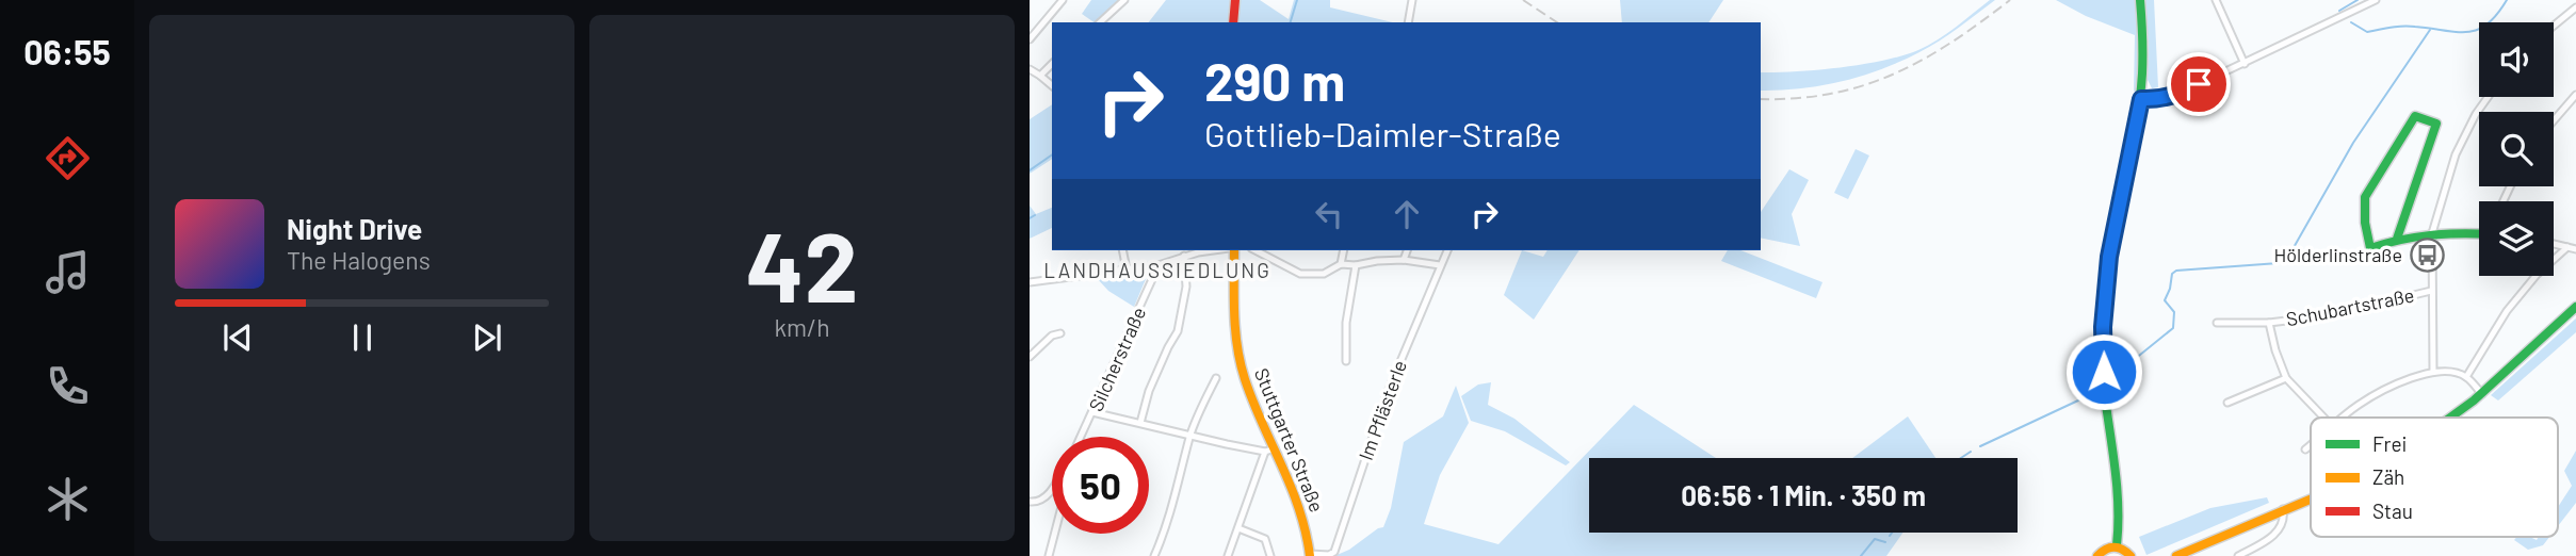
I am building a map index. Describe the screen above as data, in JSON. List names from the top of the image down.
{
  "streets": {
    "main road": ["Stuttgarter Straße"],
    "street": ["Schubartstraße", "Silcherstraße", "Im Pflästerle"]
  },
  "crossings": [
    ["Im Pflästerle", "Stuttgarter Straße"]
  ],
  "districts": ["LANDHAUSSIEDLUNG"],
  "places": {
    "bus stop": ["Hölderlinstraße"]
  },
  "legend": ["Frei", "Zäh", "Stau"],
  "page": {
    "tabs": "06:55",
    "tile": ["42", "km/h"],
    "turn": ["290 m", "Gottlieb-Daimler-Straße"],
    "song": ["Night Drive", "The Halogens"],
    "limit": "50",
    "trip": "06:56 · 1 Min. · 350 m"
  }
}
